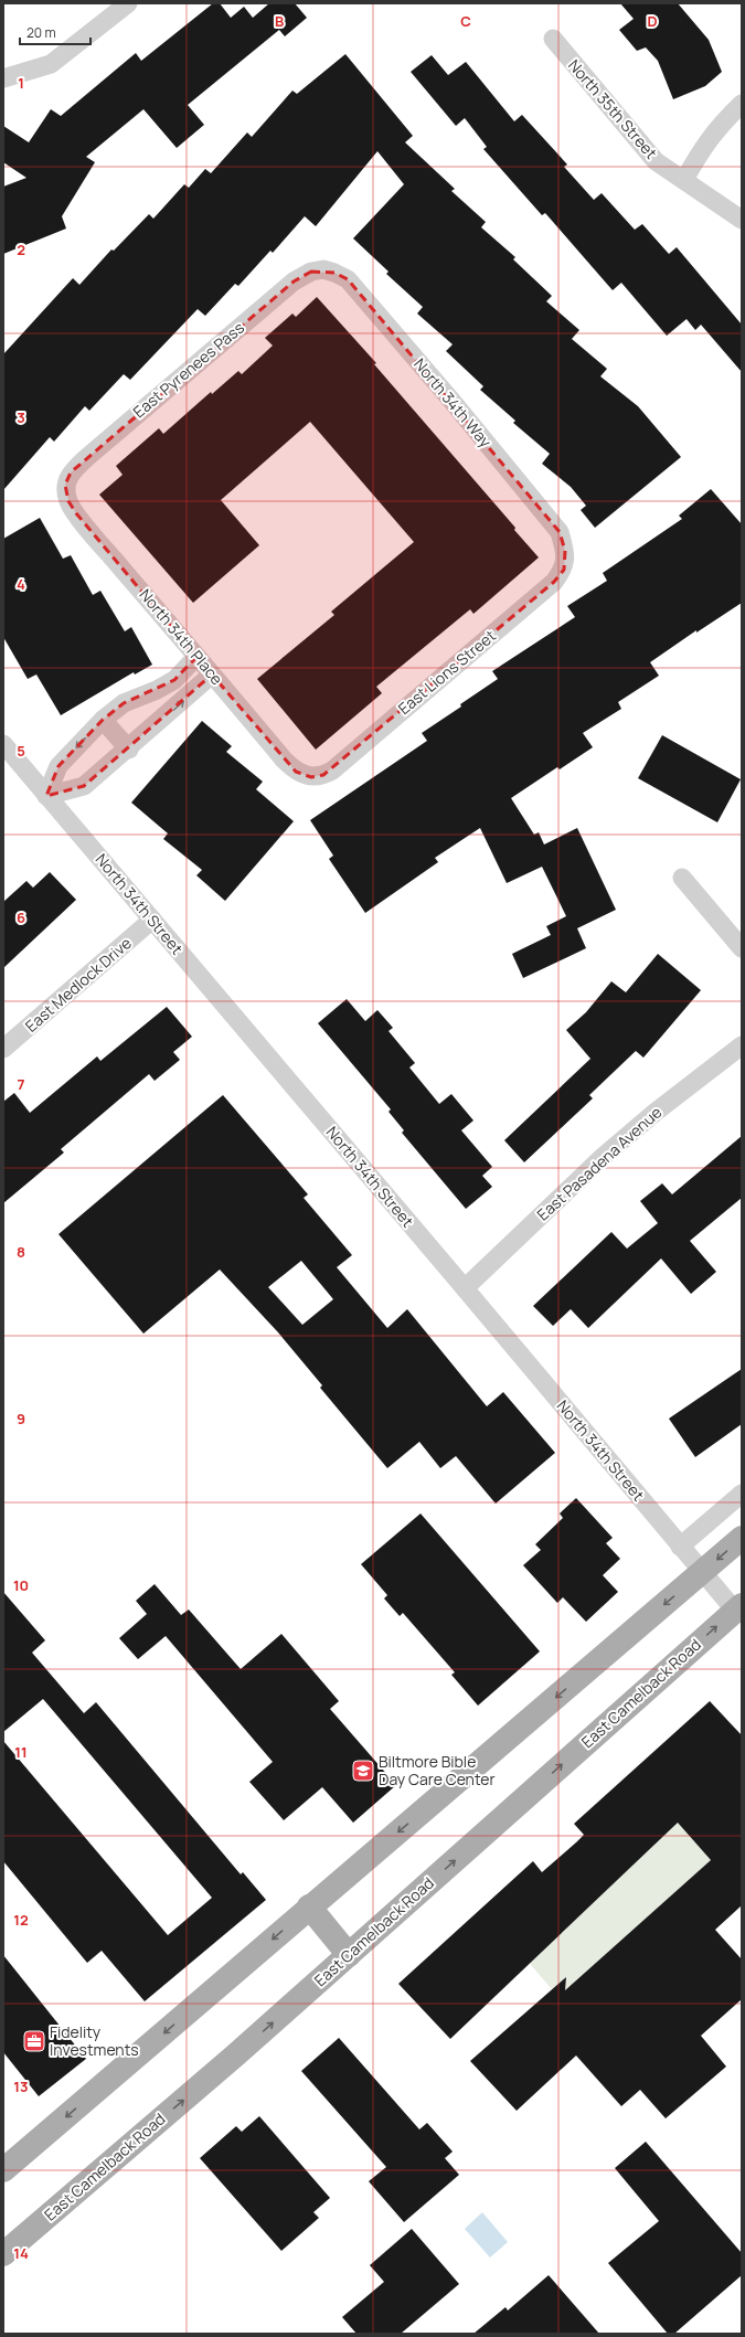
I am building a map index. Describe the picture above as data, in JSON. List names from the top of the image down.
{
  "streets": {
    "main road": ["East Camelback Road"],
    "street": [
      "North 35th Street",
      "East Pyrenees Pass",
      "North 34th Way",
      "North 34th Place",
      "East Lions Street",
      "North 34th Street",
      "East Medlock Drive",
      "East Pasadena Avenue"
    ]
  },
  "crossings": [
    ["East Pyrenees Pass", "North 34th Way"],
    ["East Pyrenees Pass", "North 34th Place"],
    ["North 34th Way", "East Lions Street"],
    ["North 34th Place", "East Lions Street"],
    ["North 34th Street", "East Medlock Drive"],
    ["North 34th Street", "East Pasadena Avenue"],
    ["North 34th Street", "East Camelback Road"]
  ],
  "places": {
    "school or university": ["Biltmore Bible Day Care Center"],
    "office": ["Fidelity Investments"]
  },
  "scale_bar": "20 m",
  "grid": {
    "columns": ["B", "C", "D"],
    "rows": [
      "1",
      "2",
      "3",
      "4",
      "5",
      "6",
      "7",
      "8",
      "9",
      "10",
      "11",
      "12",
      "13",
      "14"
    ]
  }
}
